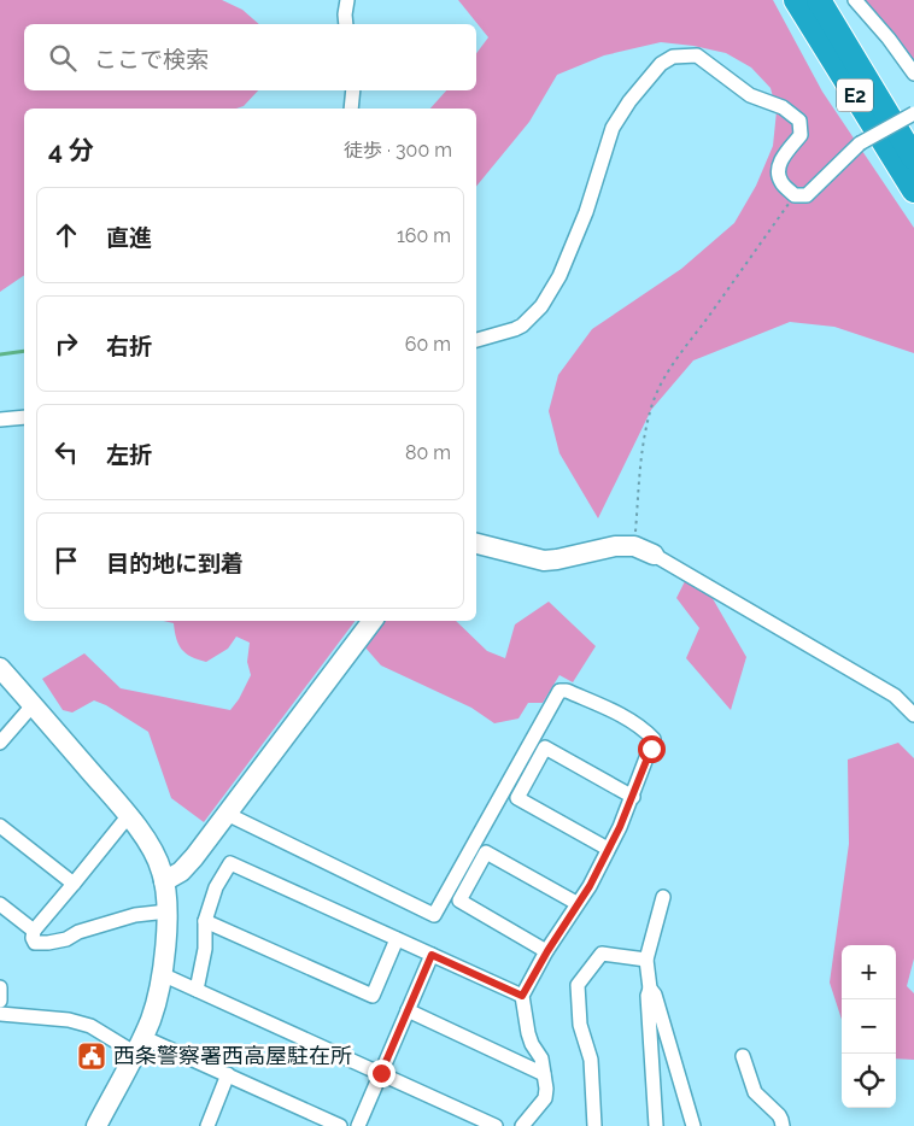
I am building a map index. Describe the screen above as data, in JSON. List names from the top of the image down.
{
  "streets": {
    "highway": ["E2"]
  },
  "places": {
    "public building": ["西条警察署西高屋駐在所"]
  },
  "page": {
    "search": "ここで検索",
    "heading": ["4 分", "徒歩 · 300 m"],
    "list": [
      ["直進", "160 m"],
      ["右折", "60 m"],
      ["左折", "80 m"],
      "目的地に到着"
    ],
    "map_buttons": ["+", "−"]
  }
}
